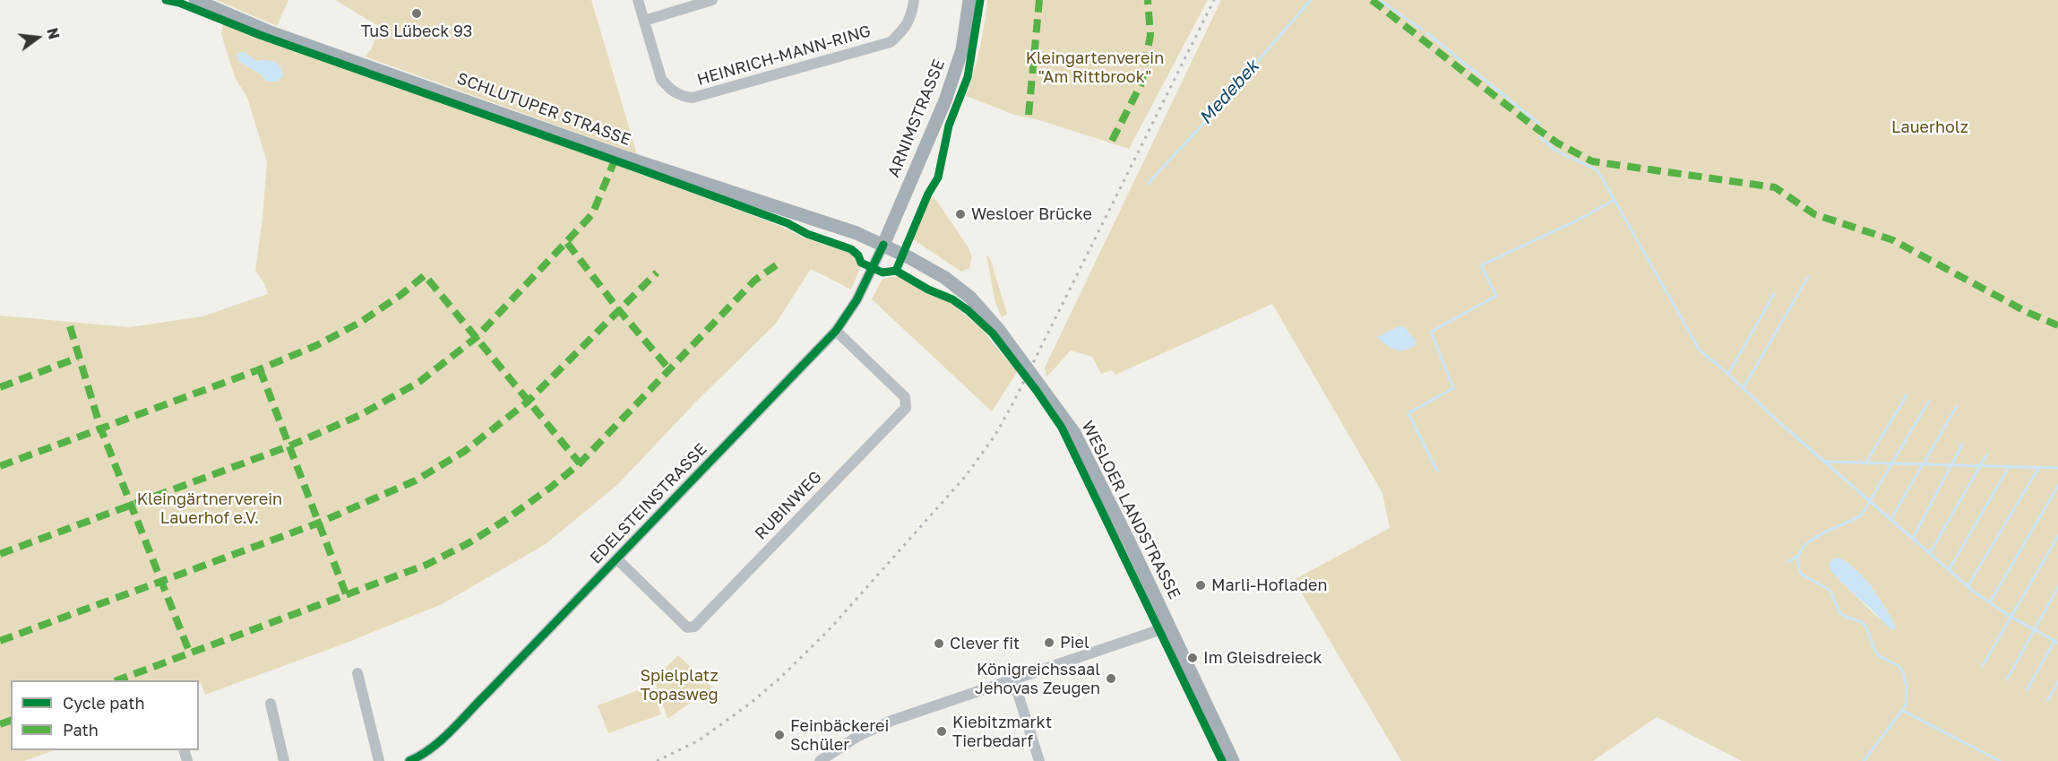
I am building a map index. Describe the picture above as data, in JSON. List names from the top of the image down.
{
  "streets": {
    "main road": ["SCHLUTUPER STRASSE", "ARNIMSTRASSE", "WESLOER LANDSTRASSE"],
    "street": ["HEINRICH-MANN-RING", "EDELSTEINSTRASSE", "RUBINWEG"]
  },
  "crossings": [
    ["SCHLUTUPER STRASSE", "ARNIMSTRASSE"],
    ["SCHLUTUPER STRASSE", "EDELSTEINSTRASSE"],
    ["SCHLUTUPER STRASSE", "WESLOER LANDSTRASSE"],
    ["ARNIMSTRASSE", "EDELSTEINSTRASSE"],
    ["ARNIMSTRASSE", "WESLOER LANDSTRASSE"],
    ["EDELSTEINSTRASSE", "RUBINWEG"],
    ["EDELSTEINSTRASSE", "WESLOER LANDSTRASSE"]
  ],
  "water": ["Medebek"],
  "parks": [
    "Kleingartenverein \"Am Rittbrook\"",
    "Lauerholz",
    "Kleingärtnerverein Lauerhof e.V.",
    "Spielplatz Topasweg"
  ],
  "places": [
    "TuS Lübeck 93",
    "Wesloer Brücke",
    "Marli-Hofladen",
    "Piel",
    "Clever fit",
    "Im Gleisdreieck",
    "Königreichssaal Jehovas Zeugen",
    "Kiebitzmarkt Tierbedarf",
    "Feinbäckerei Schüler"
  ],
  "legend": ["Cycle path", "Path"],
  "north": "right"
}
